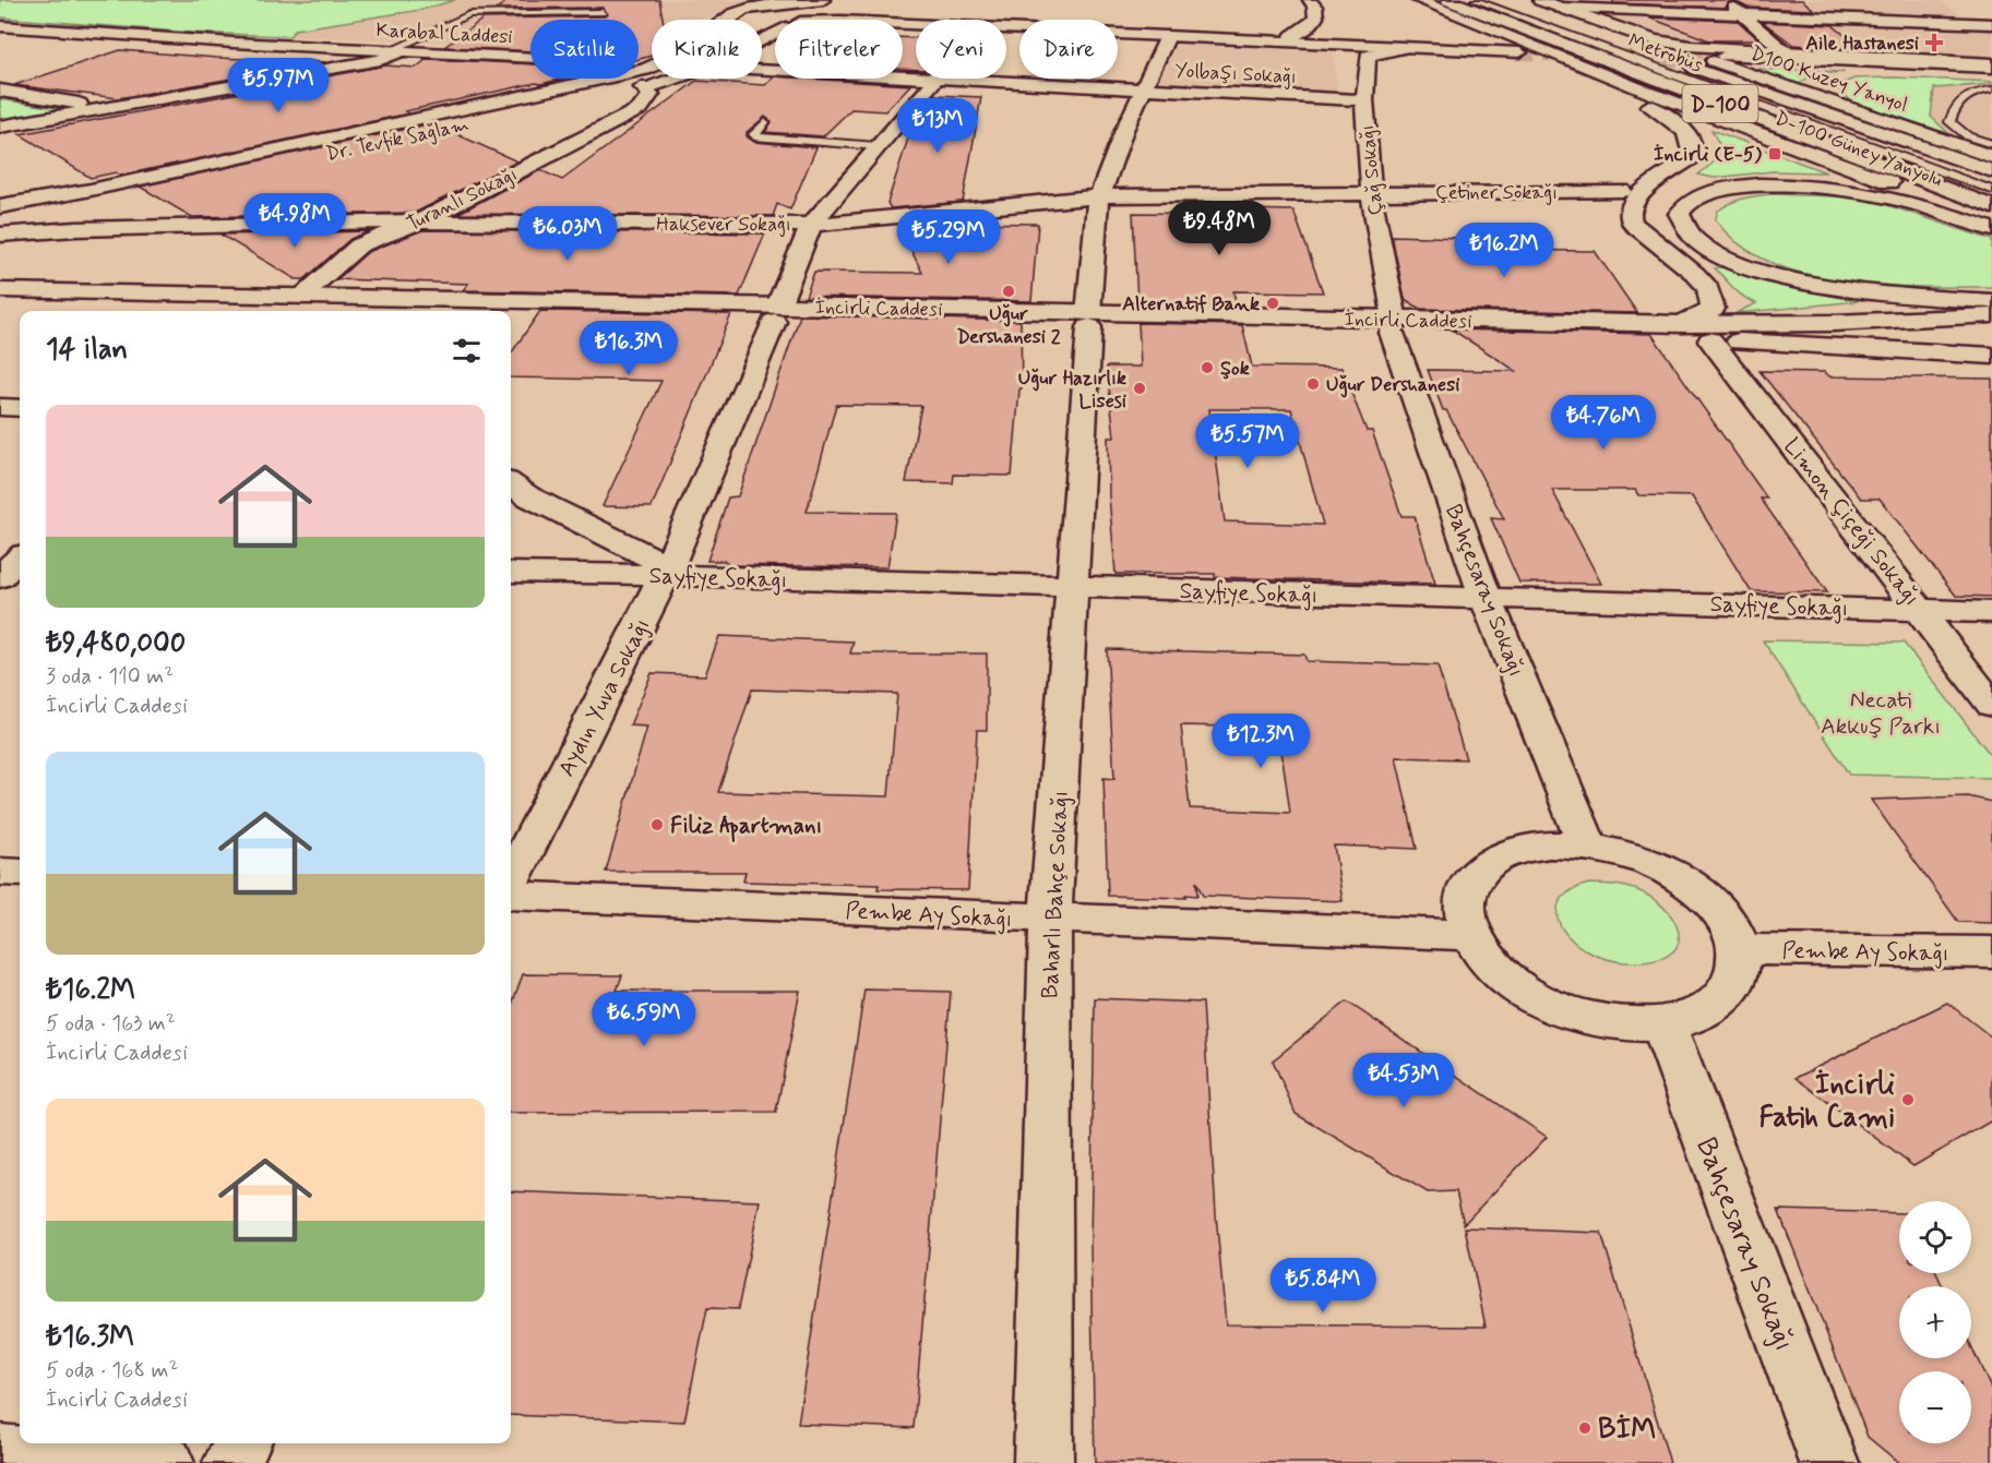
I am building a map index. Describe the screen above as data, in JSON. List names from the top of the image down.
{
  "streets": {
    "main road": [
      "Karabal Caddesi",
      "Yolbaşı Sokağı",
      "D100 Kuzey Yanyol",
      "D-100",
      "Dr. Tevfik Sağlam",
      "D-100 Güney Yanyolu",
      "Çağ Sokağı",
      "Çetiner Sokağı",
      "Turanlı Sokağı",
      "Haksever Sokağı",
      "İncirli Caddesi",
      "Limon Çiçeği Sokağı",
      "Sayfiye Sokağı",
      "Bahçesaray Sokağı",
      "Aydın Yuva Sokağı",
      "Baharlı Bahçe Sokağı",
      "Pembe Ay Sokağı"
    ],
    "lane": ["Metrobüs"]
  },
  "crossings": [
    ["Yolbaşı Sokağı", "Çağ Sokağı"],
    ["Yolbaşı Sokağı", "Aydın Yuva Sokağı"],
    ["Yolbaşı Sokağı", "Baharlı Bahçe Sokağı"],
    ["Dr. Tevfik Sağlam", "Turanlı Sokağı"],
    ["Çağ Sokağı", "Çetiner Sokağı"],
    ["Çağ Sokağı", "Haksever Sokağı"],
    ["Çağ Sokağı", "İncirli Caddesi"],
    ["Çağ Sokağı", "Bahçesaray Sokağı"],
    ["Çetiner Sokağı", "Haksever Sokağı"],
    ["Turanlı Sokağı", "Haksever Sokağı"],
    ["Turanlı Sokağı", "İncirli Caddesi"],
    ["Haksever Sokağı", "Aydın Yuva Sokağı"],
    ["Haksever Sokağı", "Baharlı Bahçe Sokağı"],
    ["İncirli Caddesi", "Limon Çiçeği Sokağı"],
    ["İncirli Caddesi", "Bahçesaray Sokağı"],
    ["İncirli Caddesi", "Aydın Yuva Sokağı"],
    ["İncirli Caddesi", "Baharlı Bahçe Sokağı"],
    ["Limon Çiçeği Sokağı", "Sayfiye Sokağı"],
    ["Sayfiye Sokağı", "Bahçesaray Sokağı"],
    ["Sayfiye Sokağı", "Aydın Yuva Sokağı"],
    ["Sayfiye Sokağı", "Baharlı Bahçe Sokağı"],
    ["Bahçesaray Sokağı", "Pembe Ay Sokağı"],
    ["Baharlı Bahçe Sokağı", "Pembe Ay Sokağı"]
  ],
  "parks": ["Necati Akkuş Parkı"],
  "places": {
    "health": ["Aile Hastanesi"],
    "transit": ["İncirli (E-5)"],
    "other": [
      "Uğur Dershanesi 2",
      "Alternatif Bank",
      "Şok",
      "Uğur Dershanesi",
      "Uğur Hazırlık Lisesi",
      "Filiz Apartmanı",
      "İncirli Fatih Cami",
      "BİM"
    ]
  },
  "page": {
    "chip": [
      "Satılık",
      "Kiralık",
      "Filtreler",
      "Yeni",
      "Daire"
    ],
    "price": [
      "₺5.97M",
      "₺13M",
      "₺4.98M",
      "₺9.48M",
      "₺6.03M",
      "₺5.29M",
      "₺16.2M",
      "₺16.3M",
      "₺4.76M",
      "₺5.57M",
      "₺12.3M",
      "₺6.59M",
      "₺4.53M",
      "₺5.84M"
    ],
    "heading": "14 ilan",
    "list": [
      {
        "name": "₺9,480,000",
        "note": "3 oda · 110 m² · İncirli Caddesi"
      },
      {
        "name": "₺16.2M",
        "note": "5 oda · 163 m² · İncirli Caddesi"
      },
      {
        "name": "₺16.3M",
        "note": "5 oda · 168 m² · İncirli Caddesi"
      }
    ],
    "map_buttons": ["+", "−"]
  }
}
